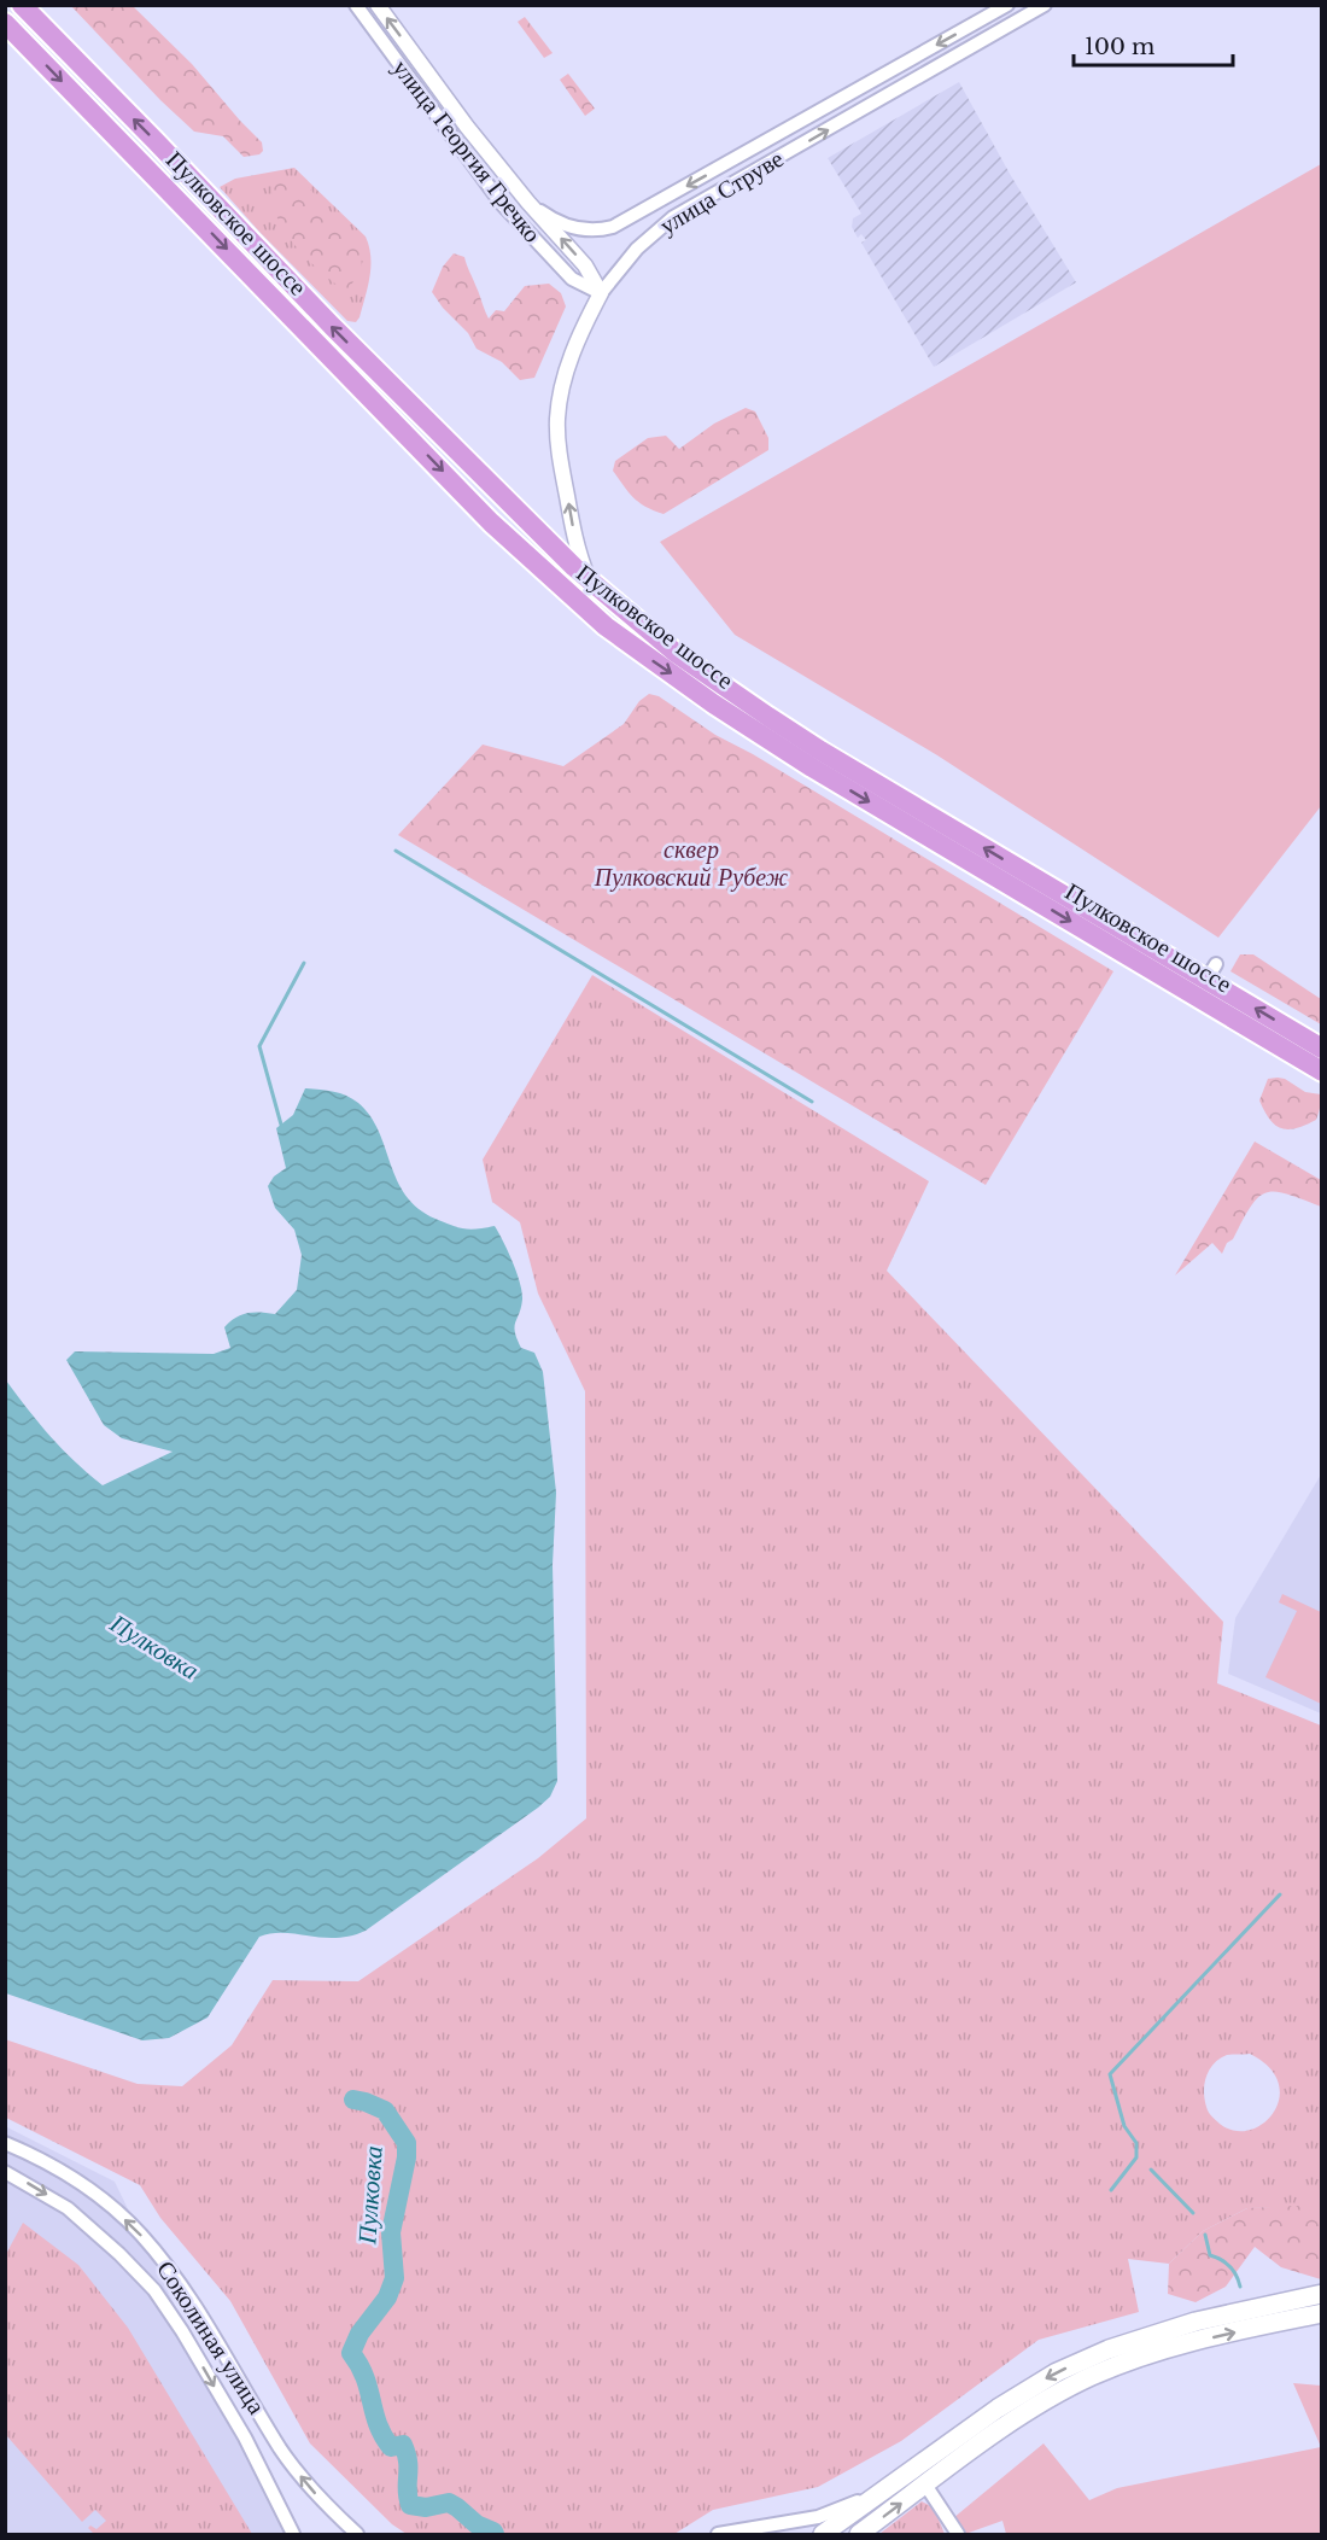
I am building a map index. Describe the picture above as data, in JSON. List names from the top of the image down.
{
  "streets": {
    "highway": ["Пулковское шоссе"],
    "street": ["улица Георгия Гречко", "улица Струве", "Соколиная улица"]
  },
  "crossings": [
    ["улица Георгия Гречко", "улица Струве"],
    ["улица Струве", "Пулковское шоссе"]
  ],
  "water": ["Пулковка"],
  "parks": ["сквер Пулковский Рубеж"],
  "scale_bar": "100 m"
}
